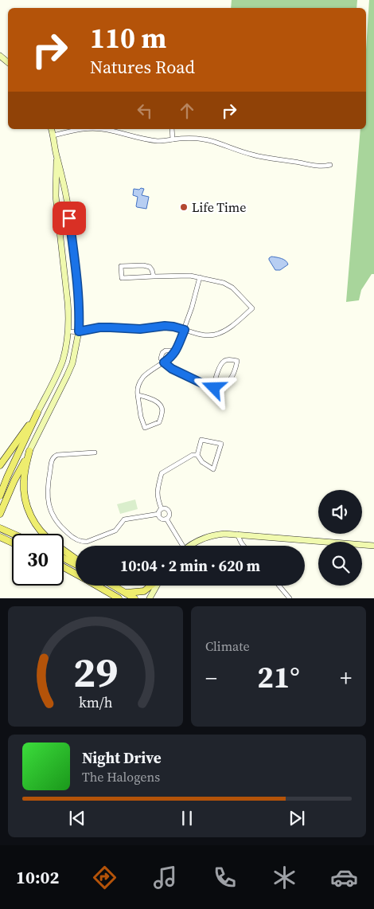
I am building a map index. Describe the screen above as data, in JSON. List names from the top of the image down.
{
  "places": ["Life Time"],
  "page": {
    "turn": ["110 m", "Natures Road"],
    "limit": "30",
    "trip": "10:04 · 2 min · 620 m",
    "tile": "Climate",
    "heat": ["−", "21°", "+"],
    "song": ["Night Drive", "The Halogens"],
    "tabs": "10:02",
    "gauge": ["29", "km/h"]
  }
}
